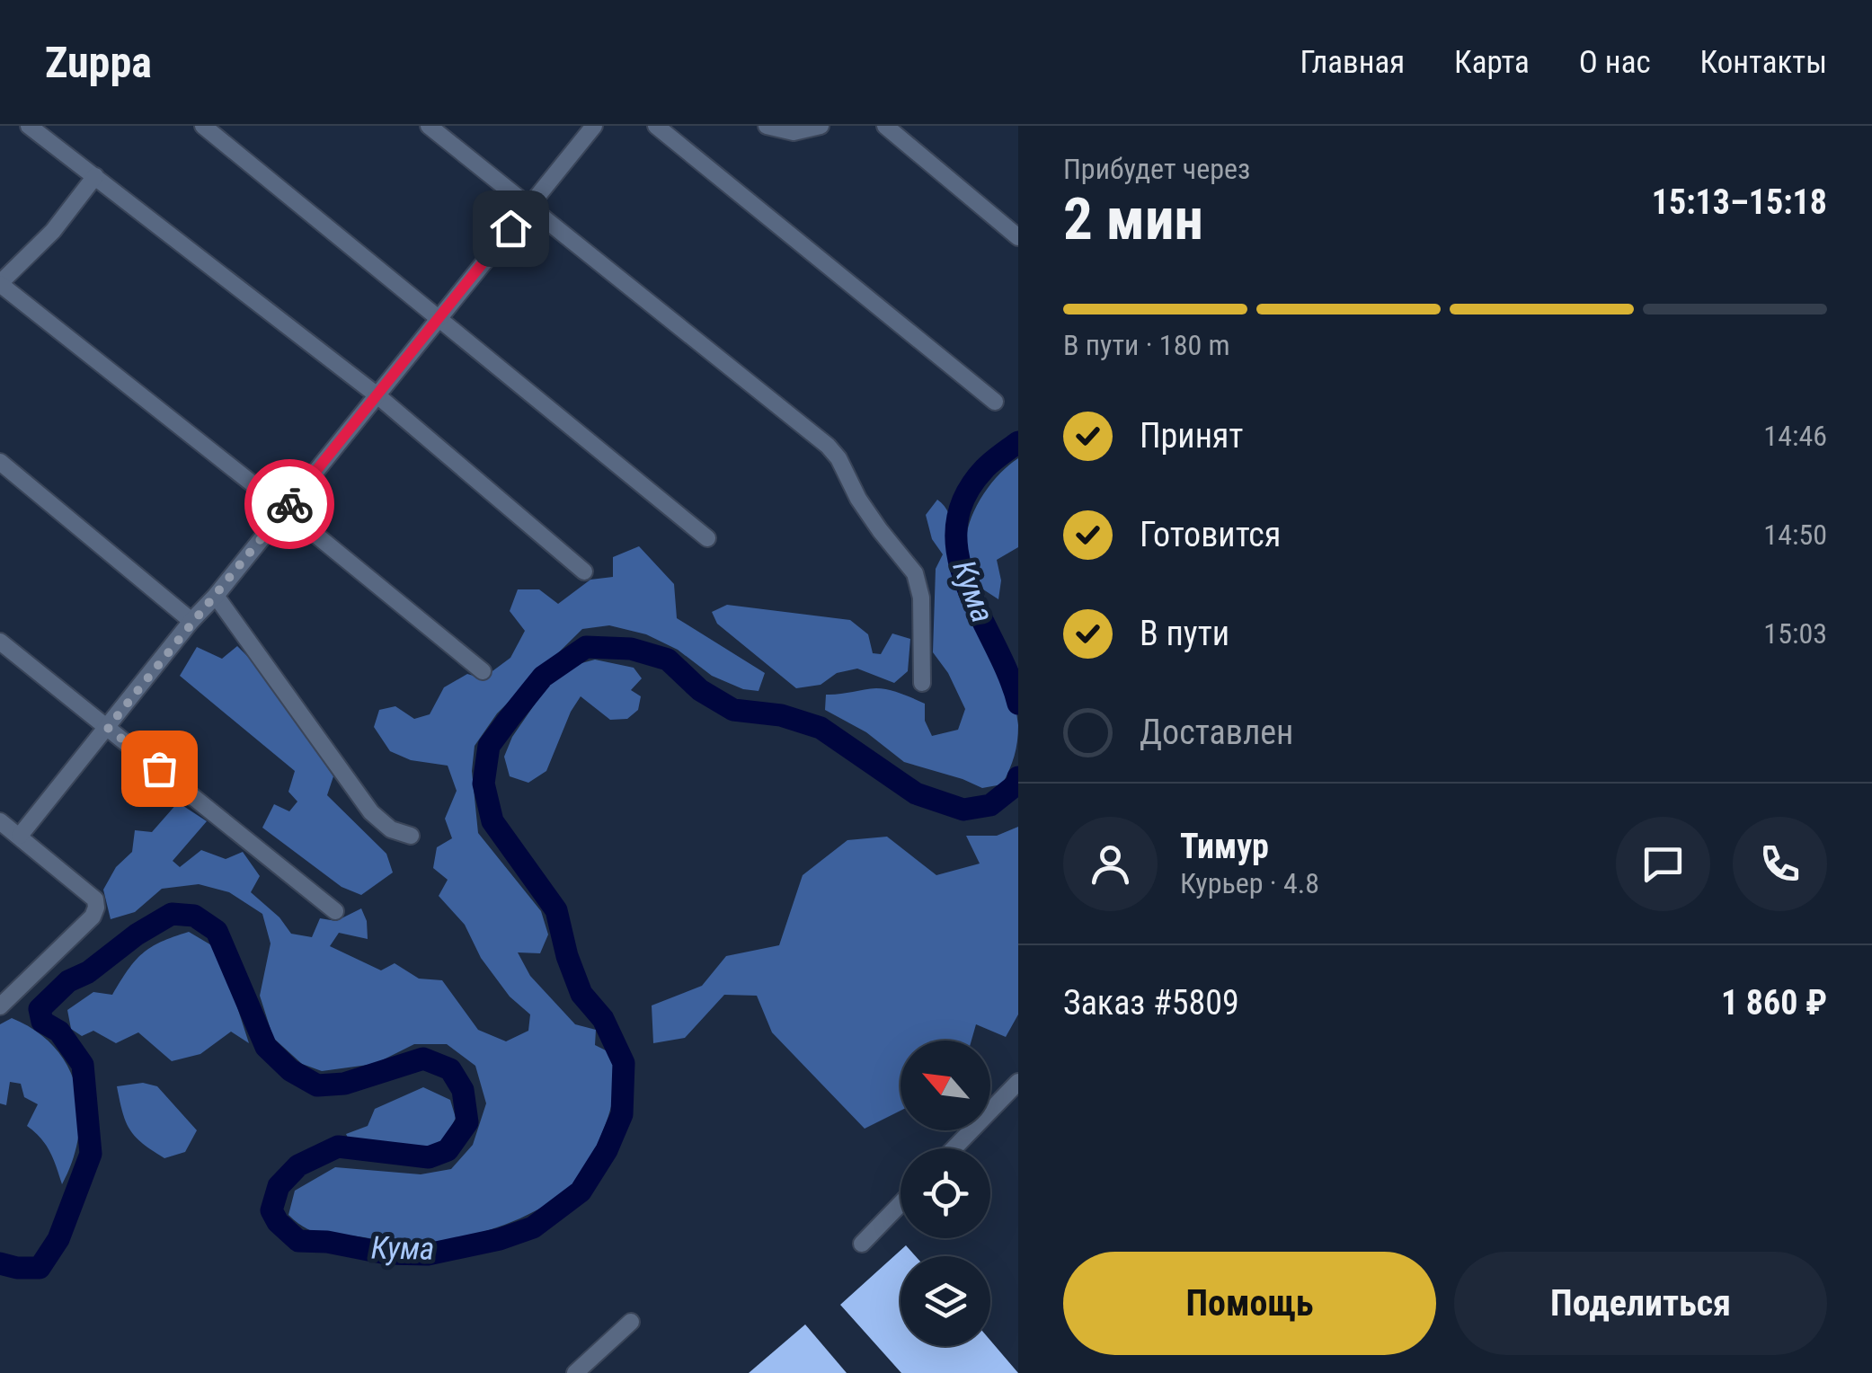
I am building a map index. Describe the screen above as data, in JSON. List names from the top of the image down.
{
  "water": ["Кума"],
  "north": "top left",
  "page": {
    "header": "Zuppa",
    "nav": [
      "Главная",
      "Карта",
      "О нас",
      "Контакты"
    ],
    "heading": ["2 мин", "Прибудет через", "15:13–15:18"],
    "panel": [
      "Тимур",
      "Курьер · 4.8",
      "Заказ #5809",
      "1 860 ₽"
    ],
    "bar": "В пути · 180 m",
    "list": [
      ["Принят", "14:46"],
      ["Готовится", "14:50"],
      ["В пути", "15:03"],
      "Доставлен"
    ],
    "buttons": ["Помощь", "Поделиться"]
  }
}
